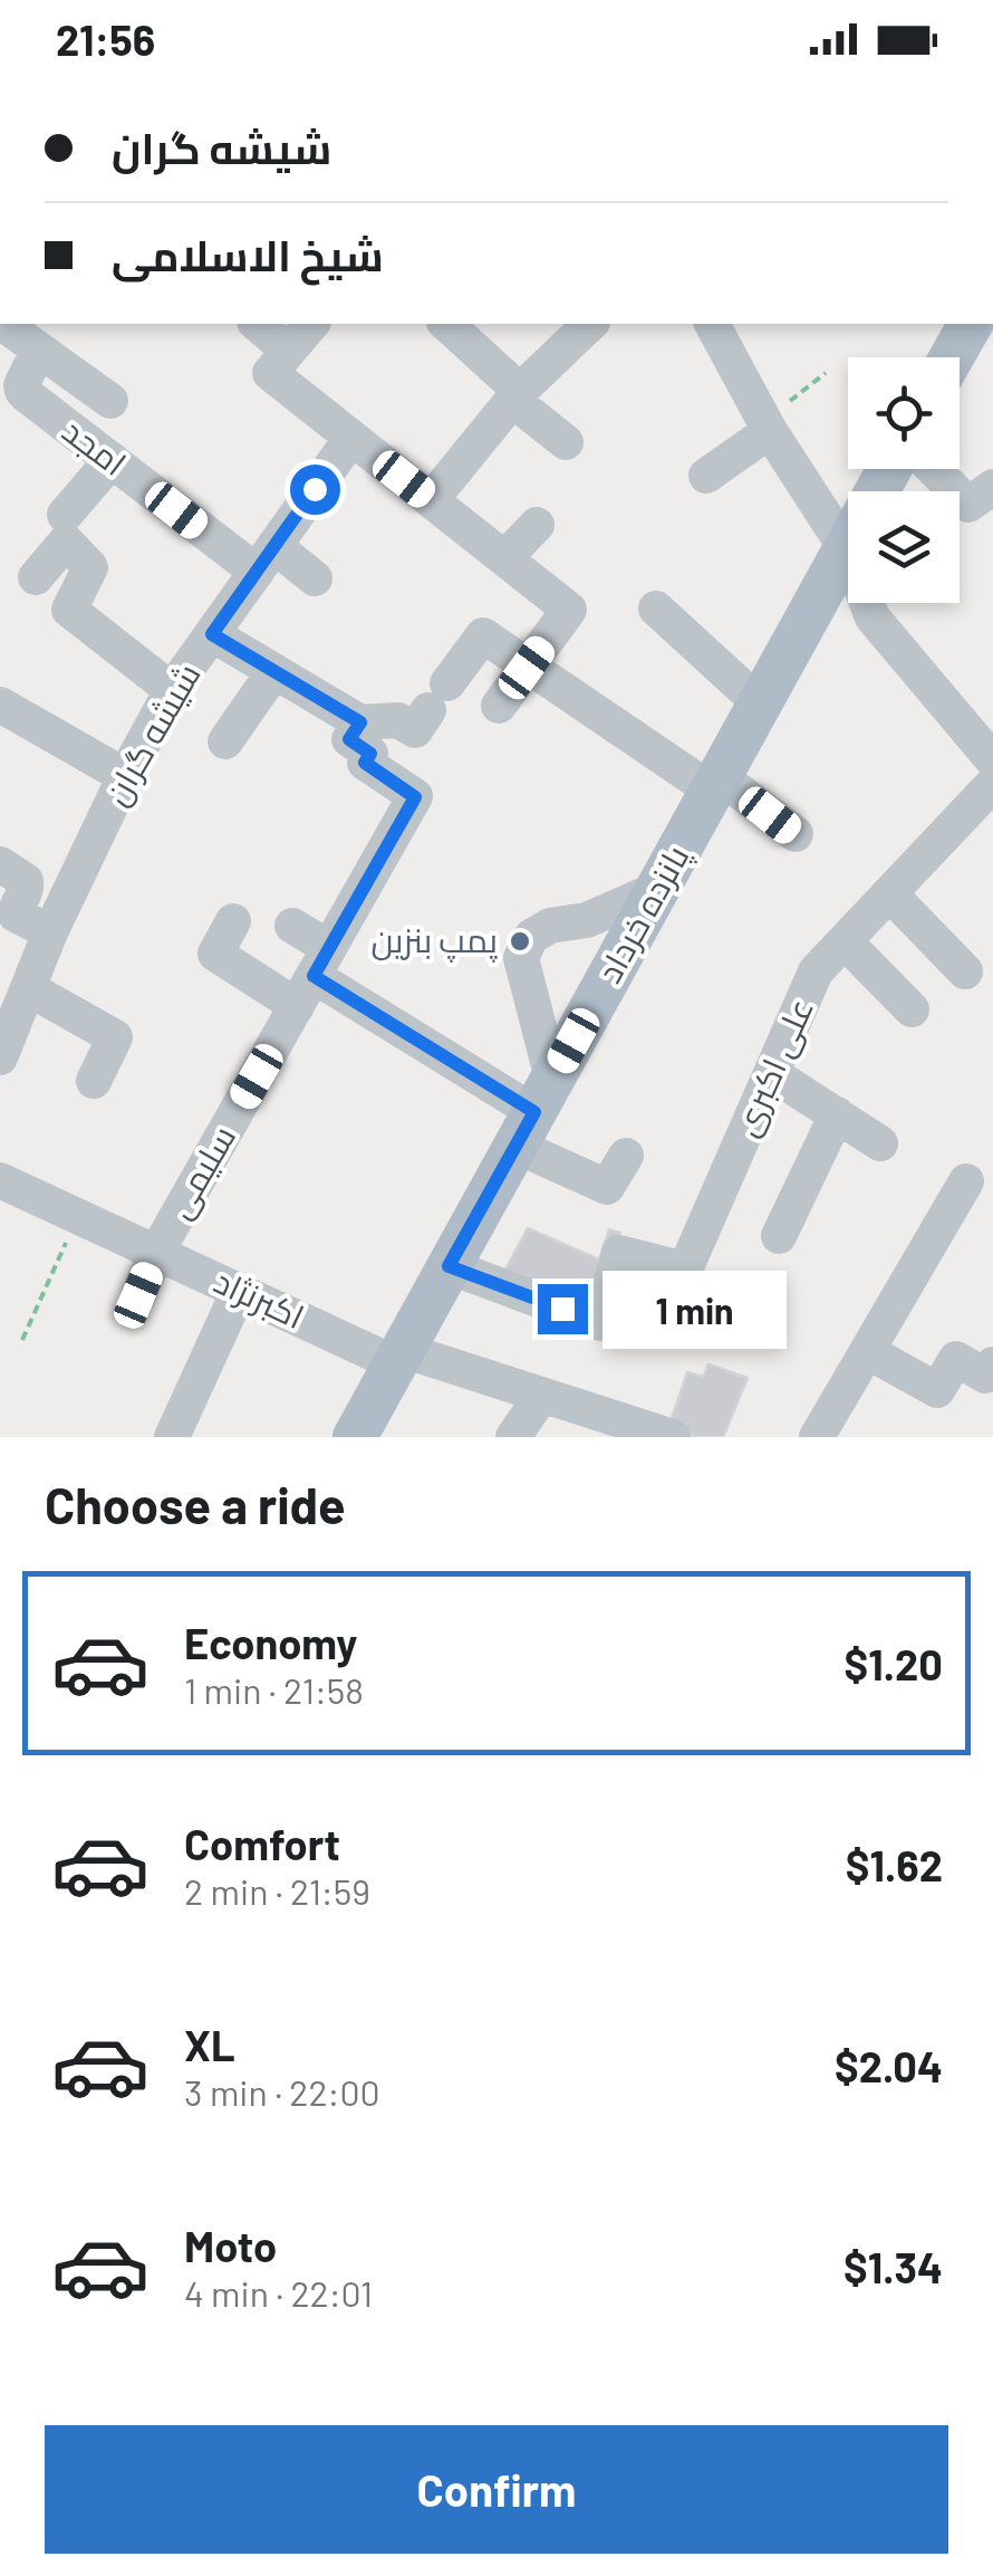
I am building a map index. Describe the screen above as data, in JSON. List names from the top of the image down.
{
  "streets": {
    "main road": ["پانزده خرداد"],
    "street": [
      "امجد",
      "شیشه گران",
      "علی اکبری",
      "سلیمی",
      "اکبرنژاد"
    ]
  },
  "crossings": [
    ["امجد", "شیشه گران"],
    ["پانزده خرداد", "علی اکبری"],
    ["پانزده خرداد", "اکبرنژاد"],
    ["سلیمی", "اکبرنژاد"]
  ],
  "places": ["پمپ بنزین"],
  "page": {
    "status": "21:56",
    "banner": ["شیشه گران", "شیخ الاسلامی"],
    "bubble": "1 min",
    "heading": "Choose a ride",
    "list": [
      {
        "name": "Economy",
        "note": "1 min · 21:58",
        "value": "$1.20"
      },
      {
        "name": "Comfort",
        "note": "2 min · 21:59",
        "value": "$1.62"
      },
      {
        "name": "XL",
        "note": "3 min · 22:00",
        "value": "$2.04"
      },
      {
        "name": "Moto",
        "note": "4 min · 22:01",
        "value": "$1.34"
      }
    ],
    "buttons": "Confirm"
  }
}
